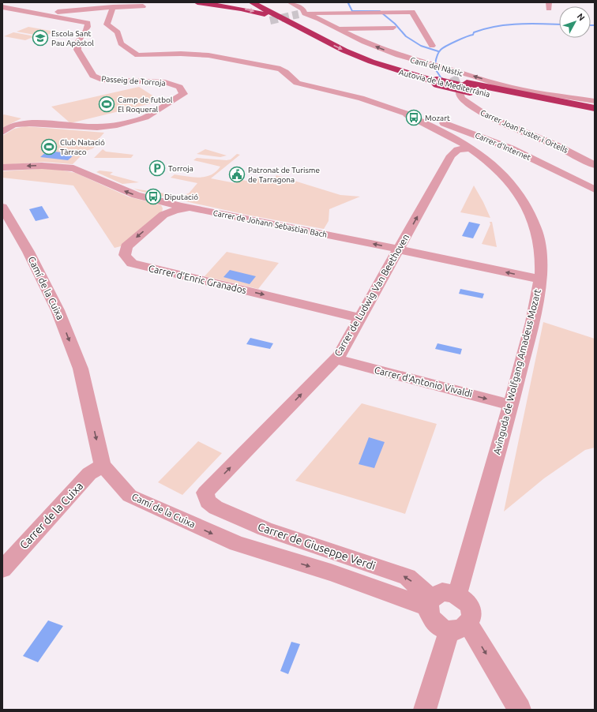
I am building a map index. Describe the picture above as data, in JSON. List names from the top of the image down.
{
  "streets": {
    "highway": ["Autovia de la Mediterrània"],
    "street": [
      "Camí del Nàstic",
      "Passeig de Torroja",
      "Carrer Joan Fuster i Ortells",
      "Carrer d'Internet",
      "Carrer de Johann Sebastian Bach",
      "Carrer d'Enric Granados",
      "Camí de la Cuixa",
      "Carrer de Ludwig Van Beethoven",
      "Avinguda de Wolfgang Amadeus Mozart",
      "Carrer d'Antonio Vivaldi",
      "Carrer de la Cuixa",
      "Carrer de Giuseppe Verdi"
    ]
  },
  "crossings": [
    ["Autovia de la Mediterrània", "Carrer Joan Fuster i Ortells"],
    ["Carrer d'Internet", "Avinguda de Wolfgang Amadeus Mozart"],
    ["Carrer de Johann Sebastian Bach", "Carrer d'Enric Granados"],
    ["Carrer de Johann Sebastian Bach", "Carrer de Ludwig Van Beethoven"],
    ["Carrer de Johann Sebastian Bach", "Avinguda de Wolfgang Amadeus Mozart"],
    ["Carrer d'Enric Granados", "Carrer de Ludwig Van Beethoven"],
    ["Camí de la Cuixa", "Avinguda de Wolfgang Amadeus Mozart"],
    ["Camí de la Cuixa", "Carrer de la Cuixa"],
    ["Camí de la Cuixa", "Carrer de Giuseppe Verdi"],
    ["Carrer de Ludwig Van Beethoven", "Avinguda de Wolfgang Amadeus Mozart"],
    ["Carrer de Ludwig Van Beethoven", "Carrer d'Antonio Vivaldi"],
    ["Carrer de Ludwig Van Beethoven", "Carrer de Giuseppe Verdi"],
    ["Avinguda de Wolfgang Amadeus Mozart", "Carrer d'Antonio Vivaldi"],
    ["Avinguda de Wolfgang Amadeus Mozart", "Carrer de Giuseppe Verdi"]
  ],
  "one_way": [
    "Carrer de Johann Sebastian Bach",
    "Camí de la Cuixa",
    "Carrer de Ludwig Van Beethoven",
    "Carrer d'Antonio Vivaldi",
    "Carrer de Giuseppe Verdi"
  ],
  "places": {
    "school or university": ["Escola Sant Pau Apòstol"],
    "sports": ["Camp de futbol El Roqueral", "Club Natació Tàrraco"],
    "bus stop": ["Mozart", "Diputació"],
    "parking": ["Torroja"],
    "public building": ["Patronat de Turisme de Tarragona"]
  },
  "north": "top right"
}
